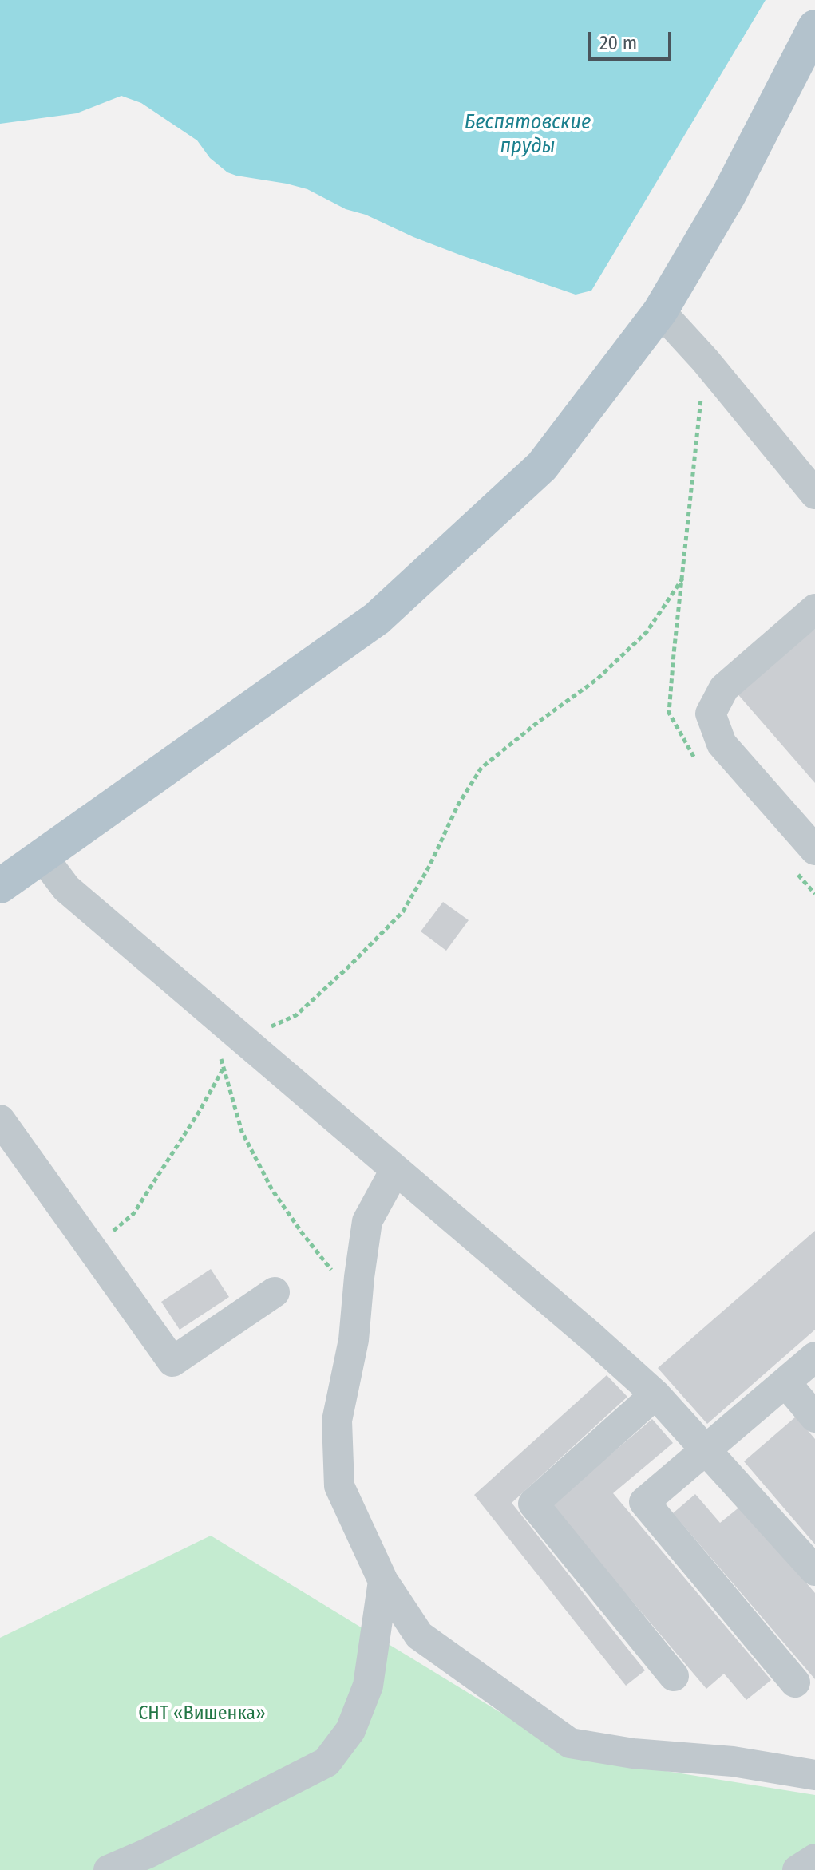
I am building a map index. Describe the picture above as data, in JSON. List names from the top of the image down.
{
  "water": ["Беспятовские пруды"],
  "parks": ["СНТ «Вишенка»"],
  "scale_bar": "20 m"
}
